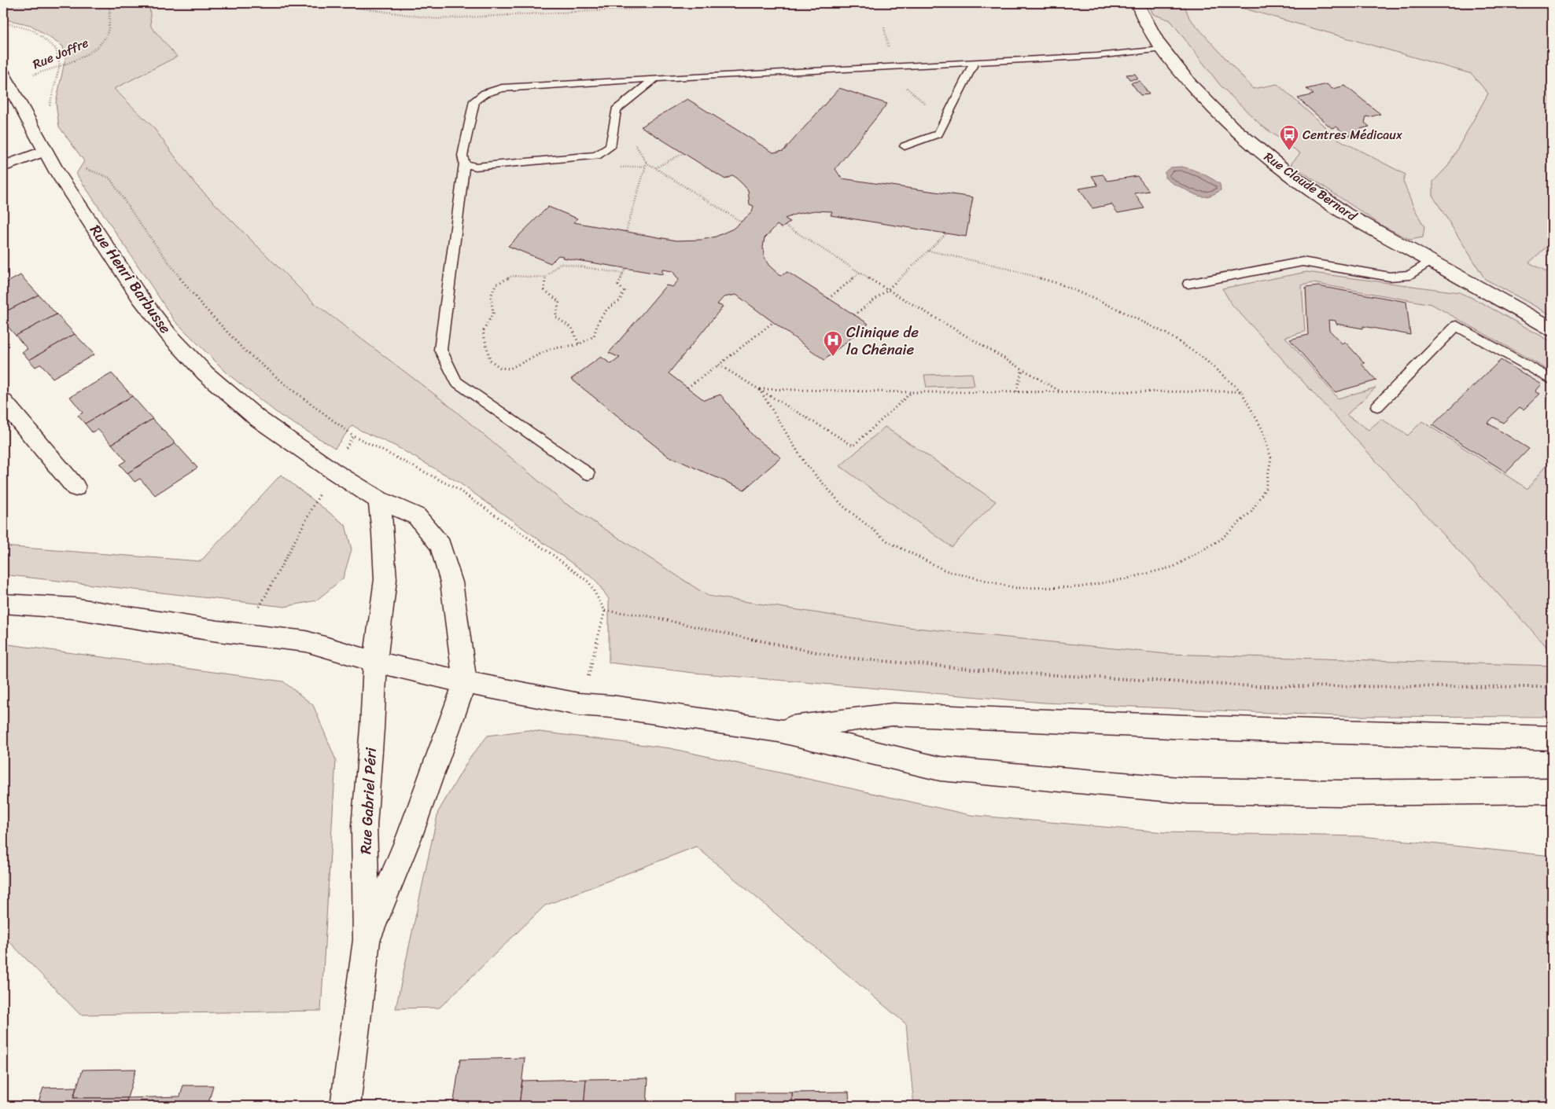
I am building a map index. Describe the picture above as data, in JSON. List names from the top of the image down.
{
  "streets": {
    "street": ["Rue Claude Bernard", "Rue Henri Barbusse", "Rue Gabriel Péri"],
    "path": ["Rue Joffre"]
  },
  "crossings": [
    ["Rue Joffre", "Rue Henri Barbusse"],
    ["Rue Henri Barbusse", "Rue Gabriel Péri"]
  ],
  "places": {
    "bus stop": ["Centres Médicaux"],
    "hospital": ["Clinique de la Chênaie"]
  }
}
